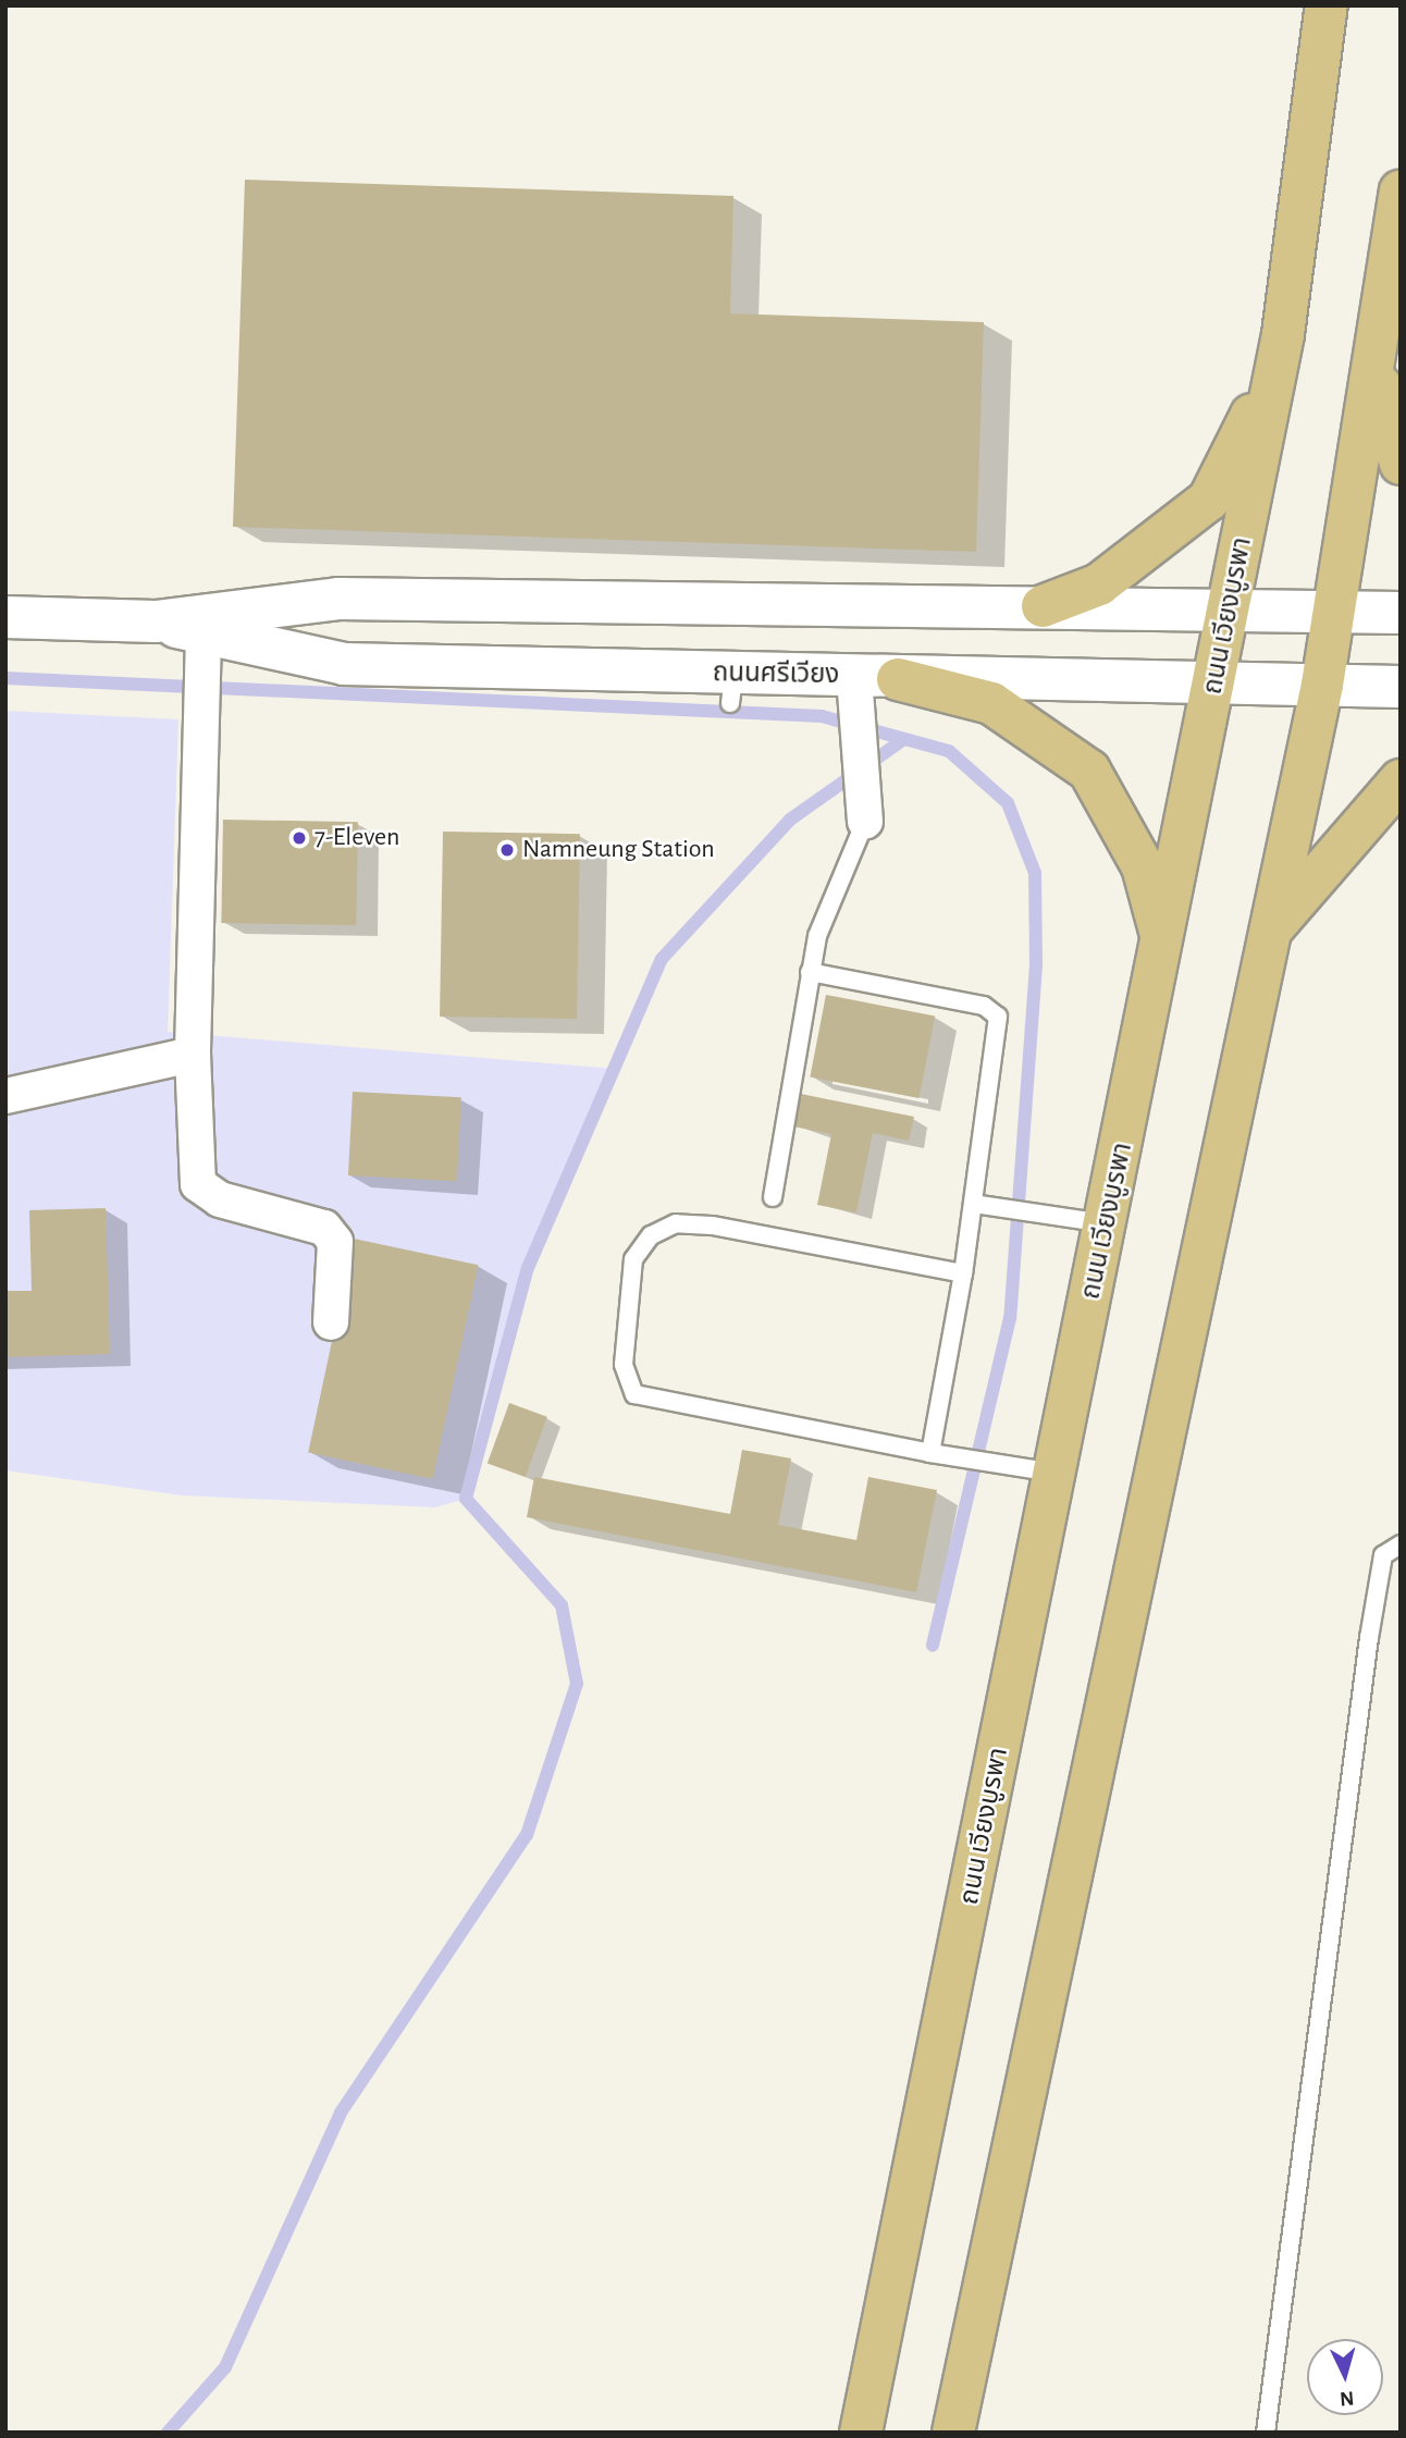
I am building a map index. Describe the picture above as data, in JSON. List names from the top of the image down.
{
  "streets": {
    "main road": ["ถนน เวียงบูรพา", "ถนนศรีเวียง"]
  },
  "crossings": [
    ["ถนน เวียงบูรพา", "ถนนศรีเวียง"]
  ],
  "places": ["7-Eleven", "Namneung Station"],
  "north": "bottom"
}
